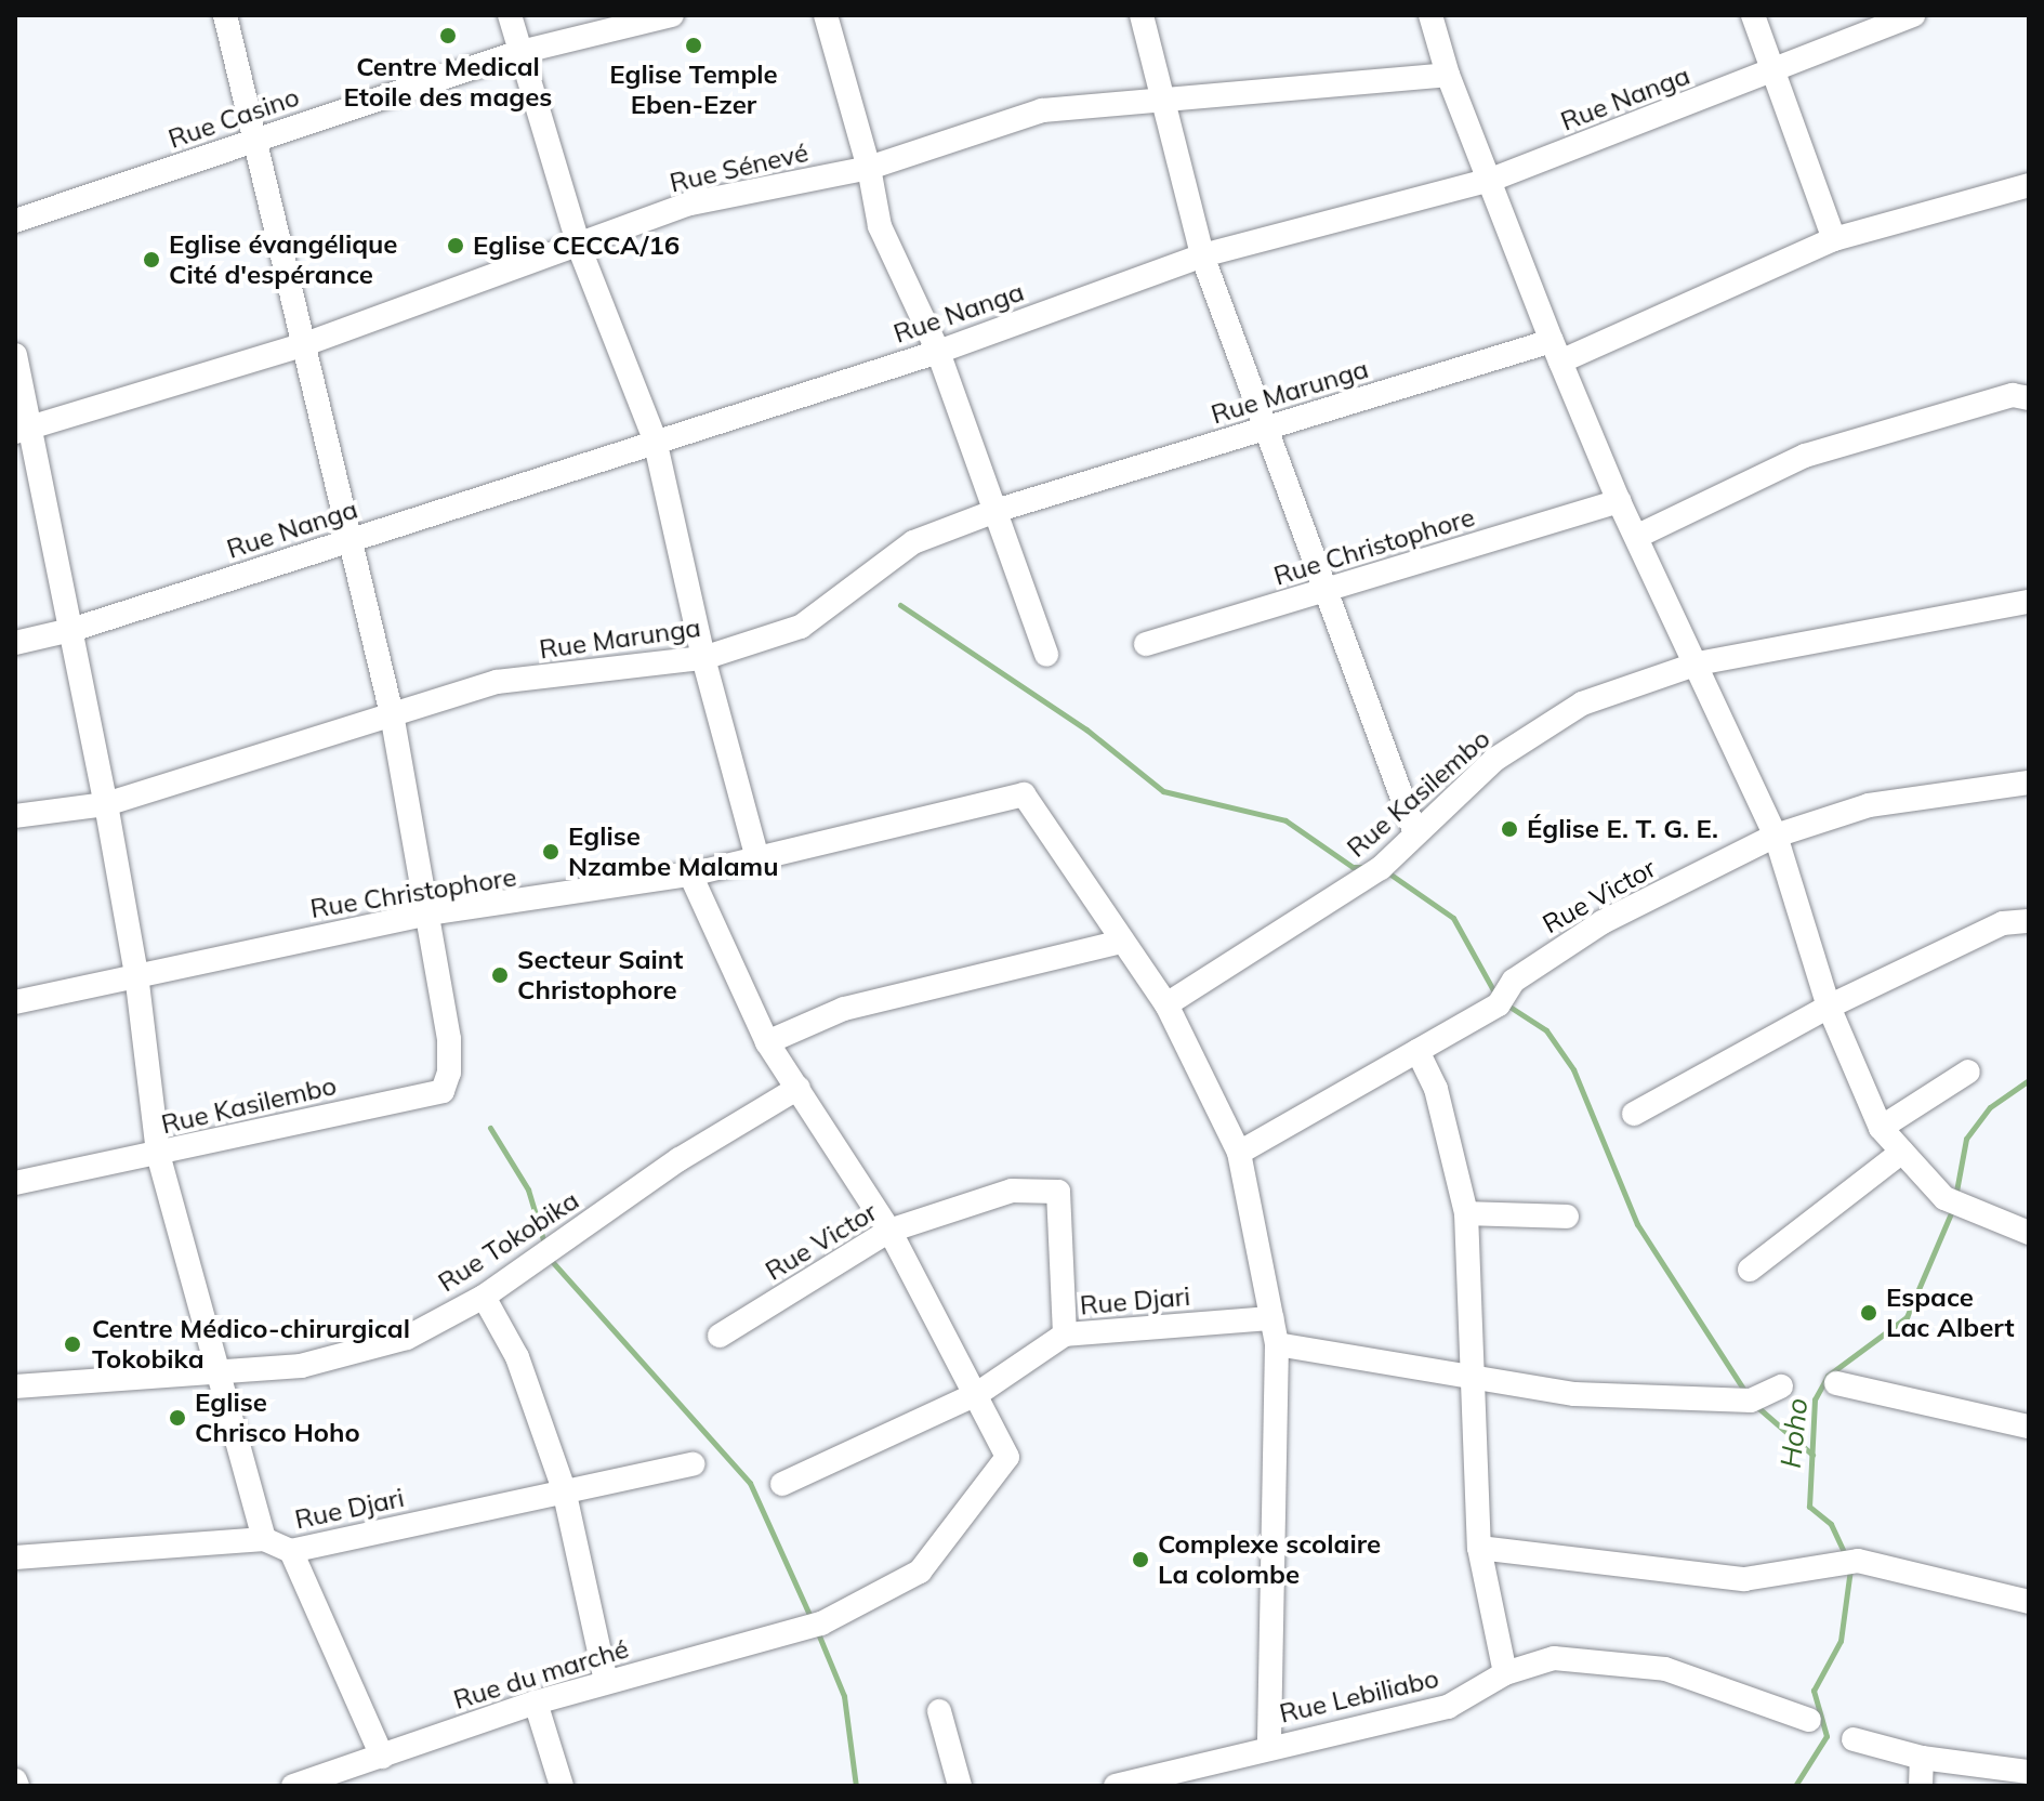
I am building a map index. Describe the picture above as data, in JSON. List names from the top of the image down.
{
  "streets": {
    "street": [
      "Rue Nanga",
      "Rue Casino",
      "Rue Sénevé",
      "Rue Marunga",
      "Rue Christophore",
      "Rue Kasilembo",
      "Rue Victor",
      "Rue Tokobika",
      "Rue Djari",
      "Rue du marché",
      "Rue Lebiliabo"
    ]
  },
  "crossings": [
    ["Rue Christophore", "Rue Kasilembo"],
    ["Rue Victor", "Rue Djari"],
    ["Rue Djari", "Rue du marché"]
  ],
  "water": ["Hoho"],
  "places": [
    "Centre Medical Etoile des mages",
    "Eglise Temple Eben-Ezer",
    "Eglise CECCA/16",
    "Eglise évangélique Cité d'espérance",
    "Église E. T. G. E.",
    "Eglise Nzambe Malamu",
    "Secteur Saint Christophore",
    "Espace Lac Albert",
    "Centre Médico-chirurgical Tokobika",
    "Eglise Chrisco Hoho",
    "Complexe scolaire La colombe"
  ]
}
